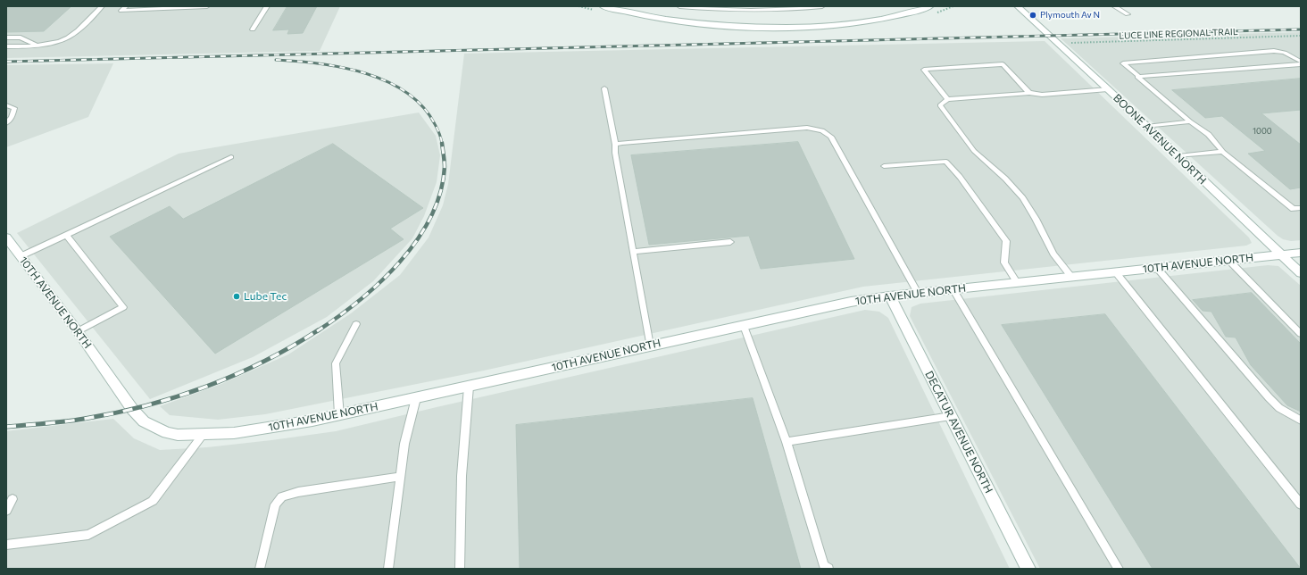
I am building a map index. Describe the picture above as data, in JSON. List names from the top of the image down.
{
  "streets": {
    "street": ["BOONE AVENUE NORTH", "10TH AVENUE NORTH", "DECATUR AVENUE NORTH"],
    "path": ["LUCE LINE REGIONAL TRAIL"]
  },
  "crossings": [
    ["LUCE LINE REGIONAL TRAIL", "BOONE AVENUE NORTH"],
    ["BOONE AVENUE NORTH", "10TH AVENUE NORTH"],
    ["10TH AVENUE NORTH", "DECATUR AVENUE NORTH"]
  ],
  "places": ["Plymouth Av N", "Lube Tec"],
  "house_numbers": ["1000"]
}
